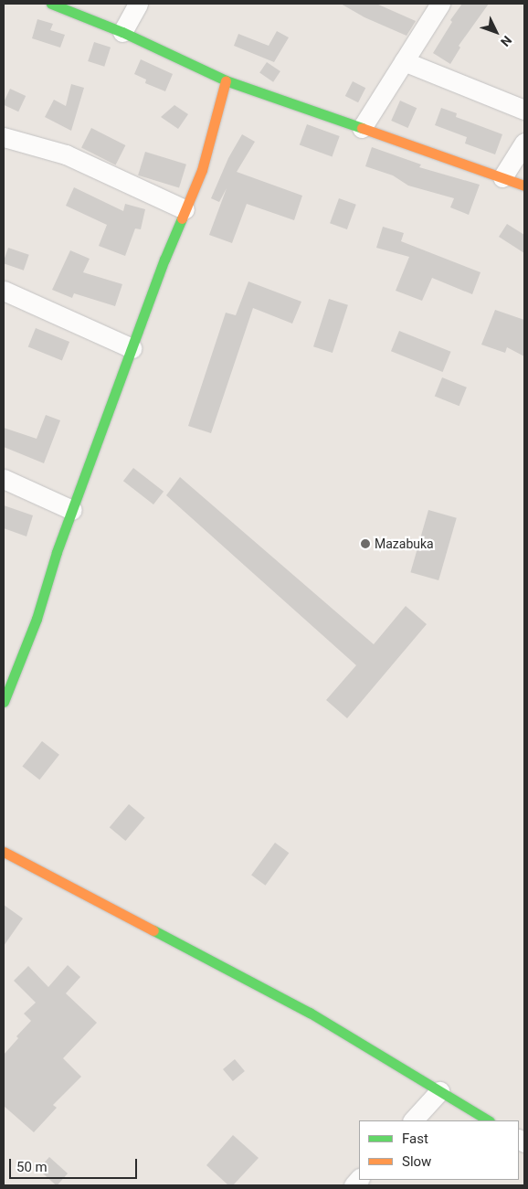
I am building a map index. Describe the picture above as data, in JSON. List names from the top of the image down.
{
  "places": ["Mazabuka"],
  "legend": ["Fast", "Slow"],
  "scale_bar": "50 m",
  "north": "bottom right"
}
